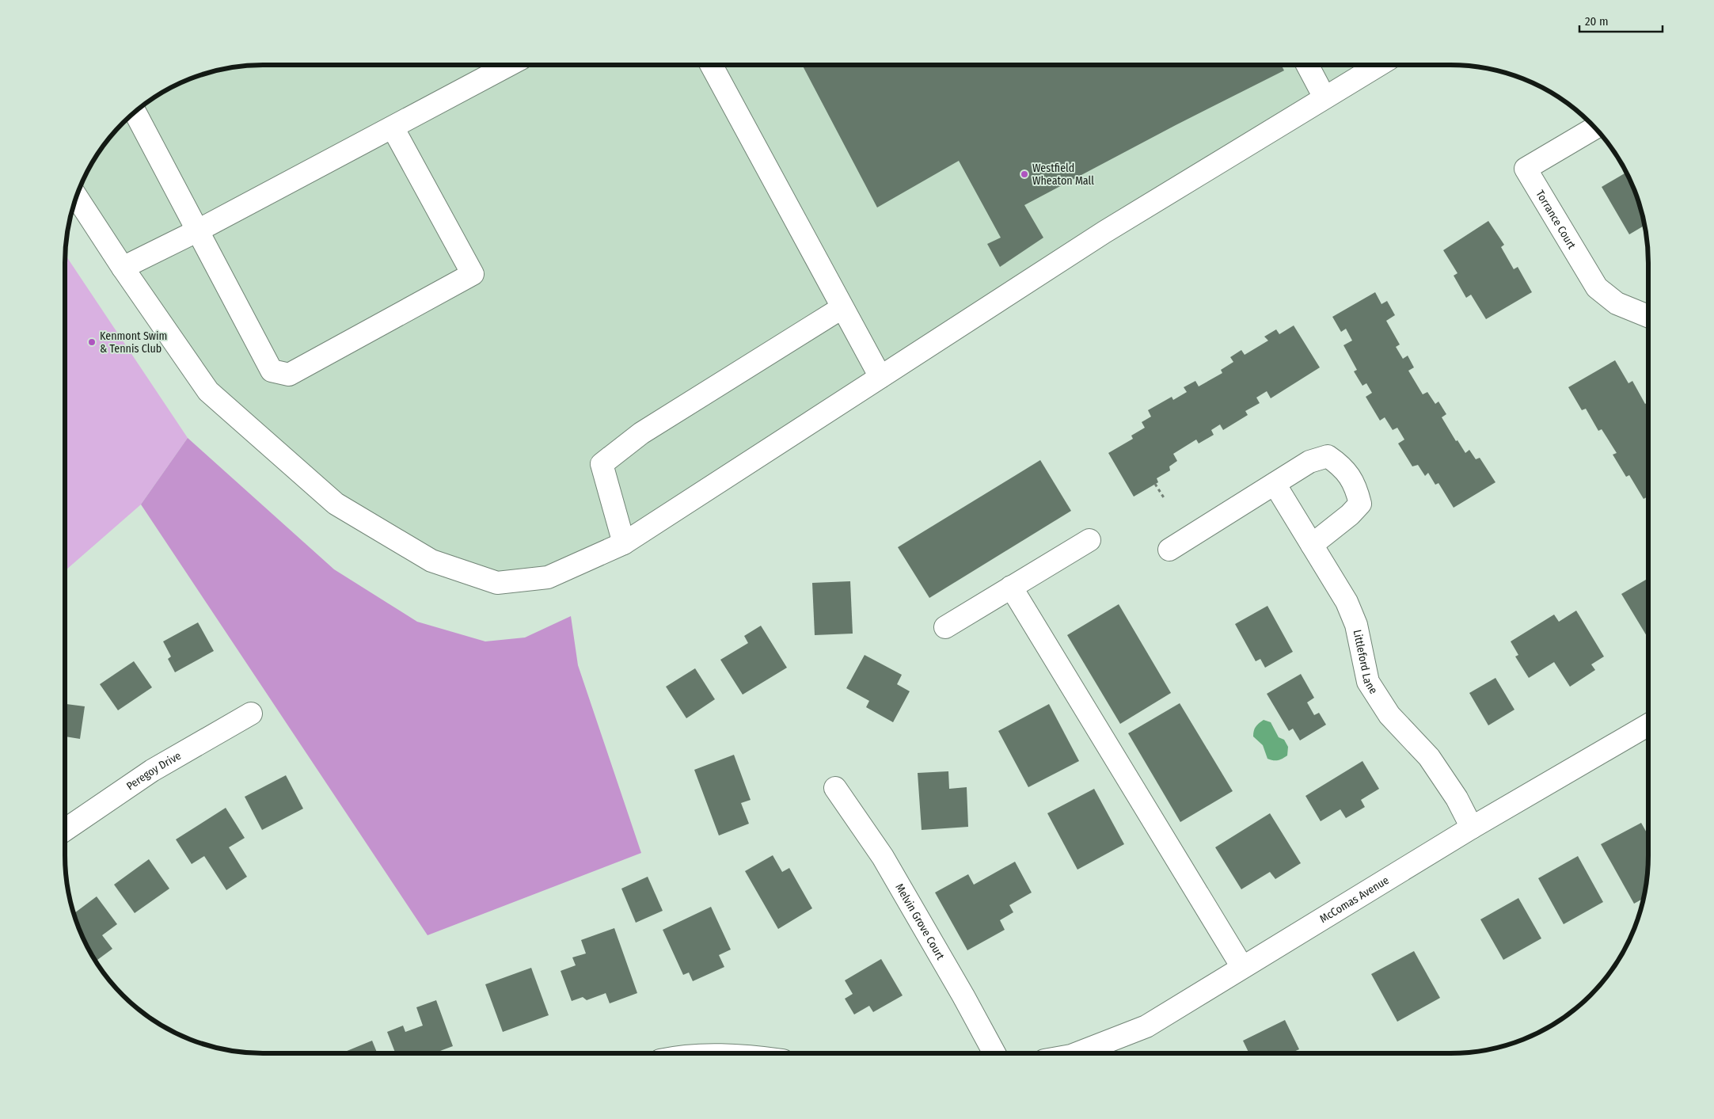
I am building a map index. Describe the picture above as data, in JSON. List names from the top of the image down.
{
  "streets": {
    "street": [
      "Torrance Court",
      "Littleford Lane",
      "Peregoy Drive",
      "McComas Avenue",
      "Melvin Grove Court"
    ]
  },
  "crossings": [
    ["Littleford Lane", "McComas Avenue"]
  ],
  "places": ["Westfield Wheaton Mall", "Kenmont Swim & Tennis Club"],
  "scale_bar": "20 m"
}
